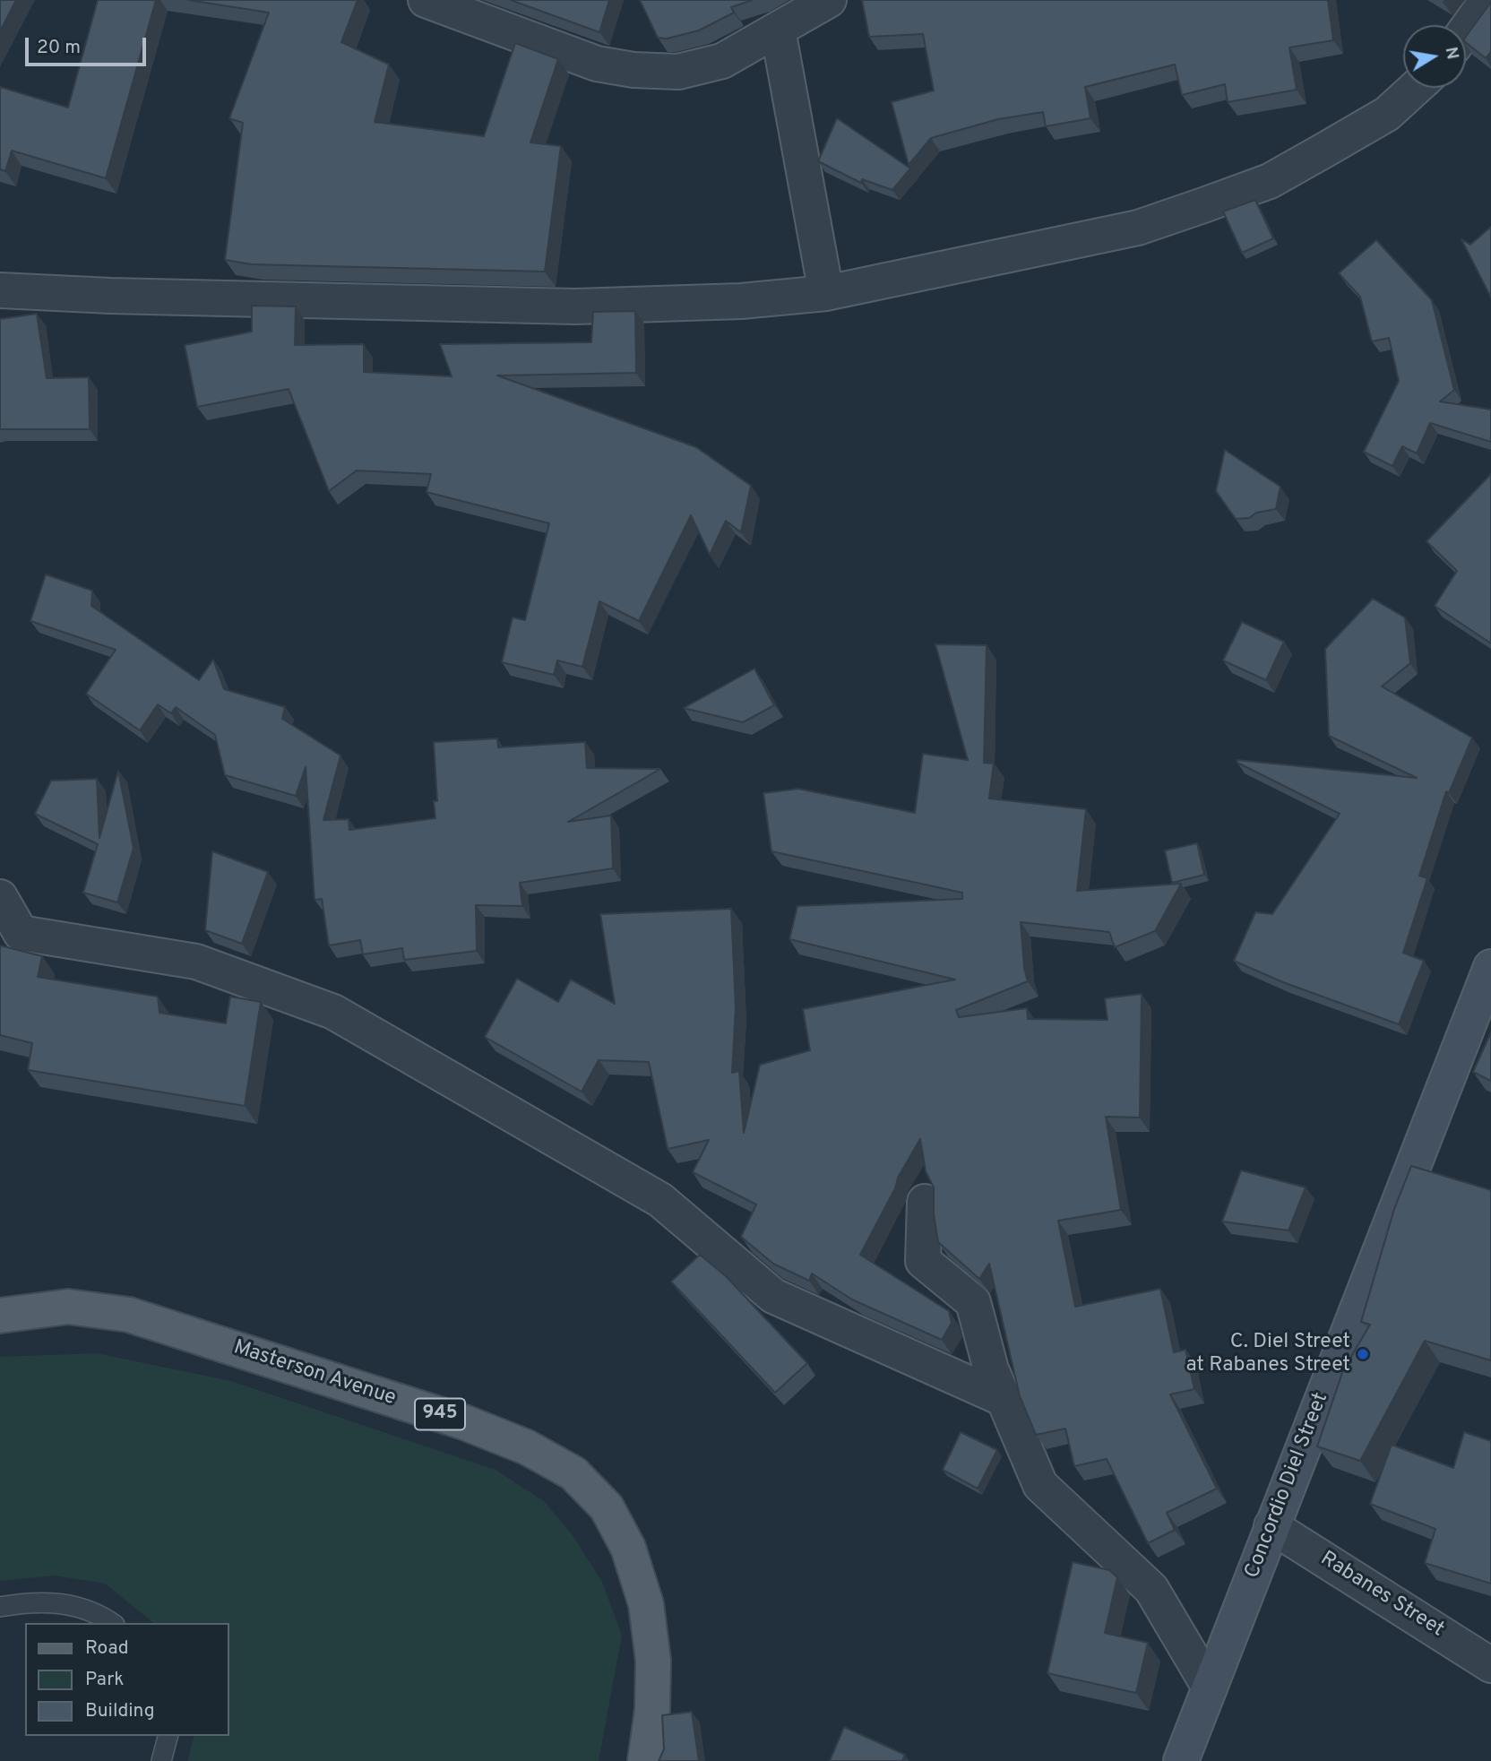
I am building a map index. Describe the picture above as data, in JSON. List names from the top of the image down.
{
  "streets": {
    "main road": ["Masterson Avenue", "945", "Concordio Diel Street"],
    "street": ["Rabanes Street"]
  },
  "crossings": [
    ["Concordio Diel Street", "Rabanes Street"]
  ],
  "places": ["C. Diel Street at Rabanes Street"],
  "legend": ["Road", "Park", "Building"],
  "scale_bar": "20 m",
  "north": "right"
}
